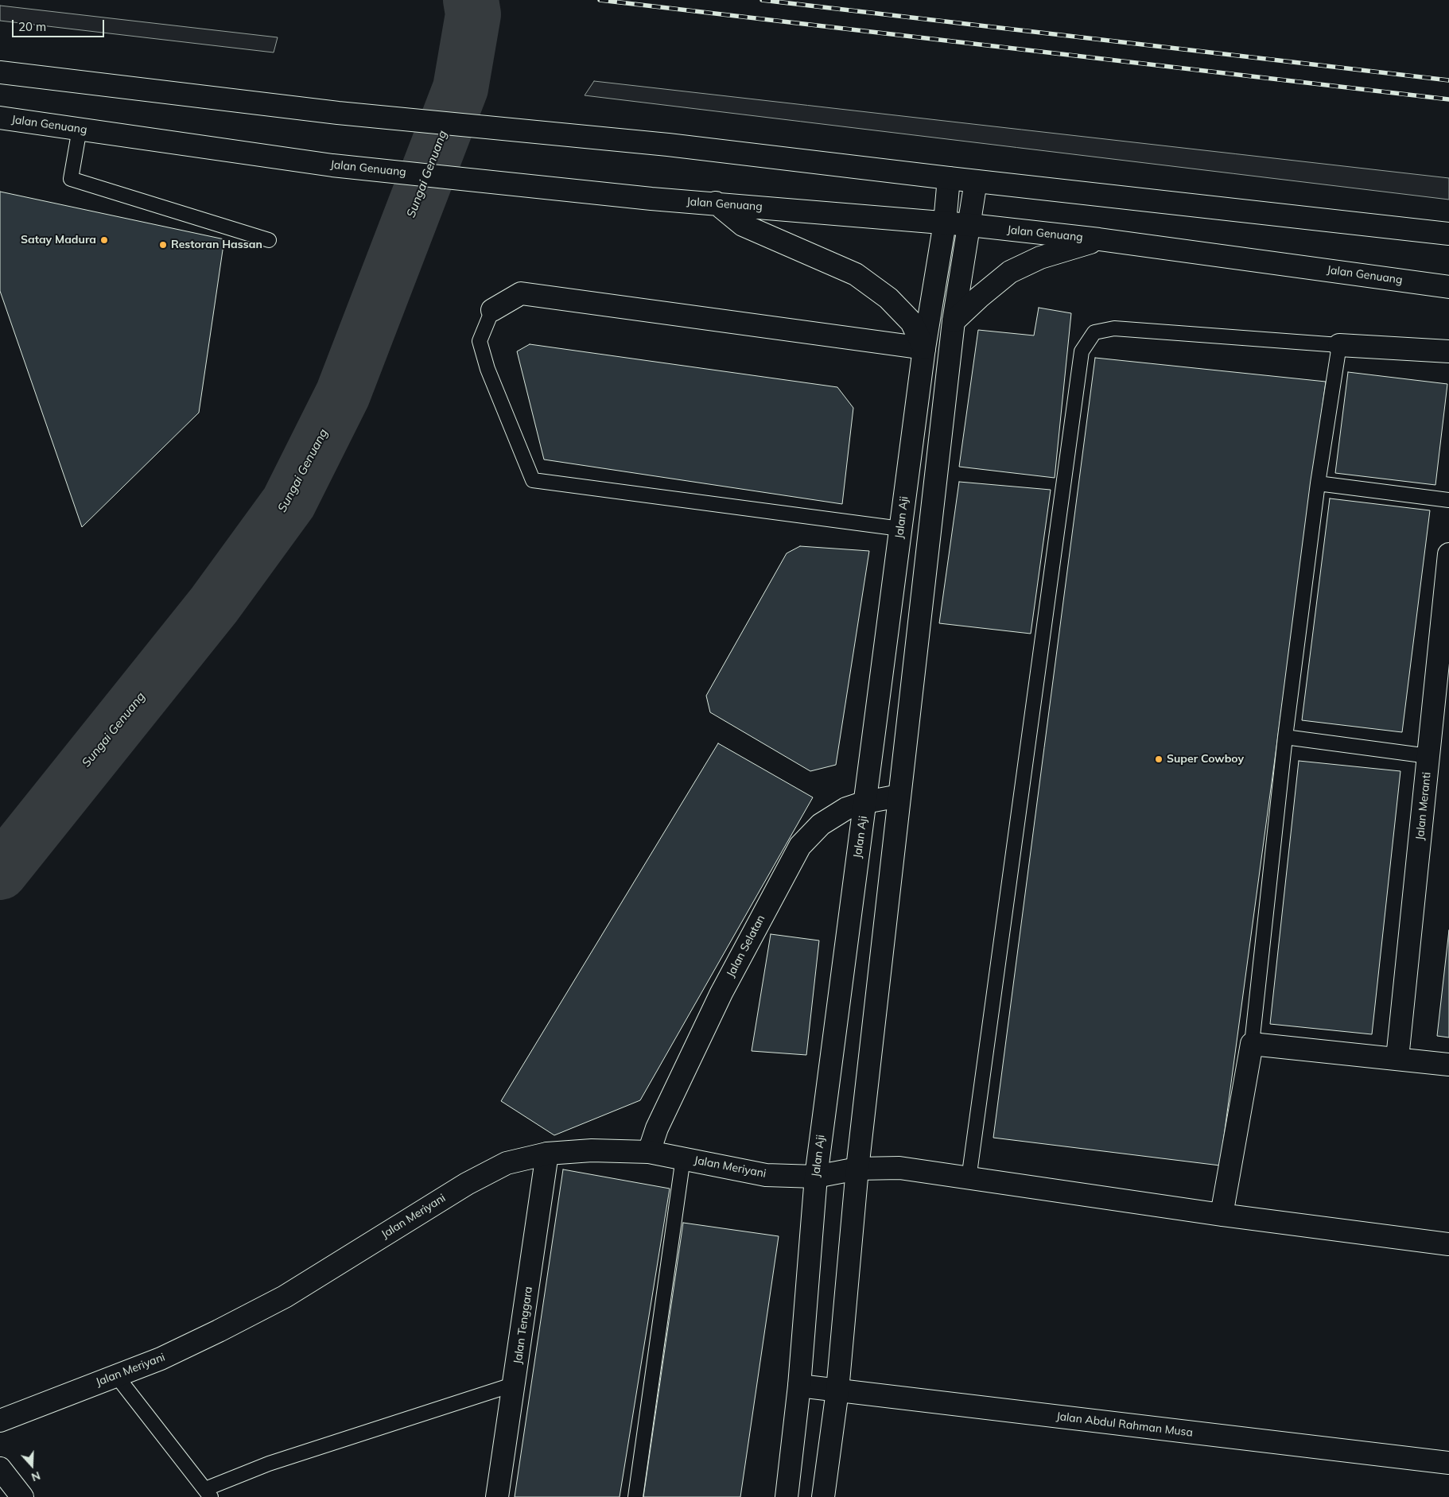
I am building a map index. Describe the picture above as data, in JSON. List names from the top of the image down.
{
  "streets": {
    "main road": [
      "Jalan Genuang",
      "Jalan Aji",
      "Jalan Meranti",
      "Jalan Selatan",
      "Jalan Meriyani",
      "Jalan Tenggara",
      "Jalan Abdul Rahman Musa"
    ]
  },
  "crossings": [
    ["Jalan Genuang", "Jalan Aji"],
    ["Jalan Aji", "Jalan Selatan"],
    ["Jalan Aji", "Jalan Meriyani"],
    ["Jalan Aji", "Jalan Abdul Rahman Musa"],
    ["Jalan Selatan", "Jalan Meriyani"],
    ["Jalan Meriyani", "Jalan Tenggara"]
  ],
  "water": ["Sungai Genuang"],
  "places": ["Satay Madura", "Restoran Hassan", "Super Cowboy"],
  "scale_bar": "20 m",
  "north": "bottom"
}
